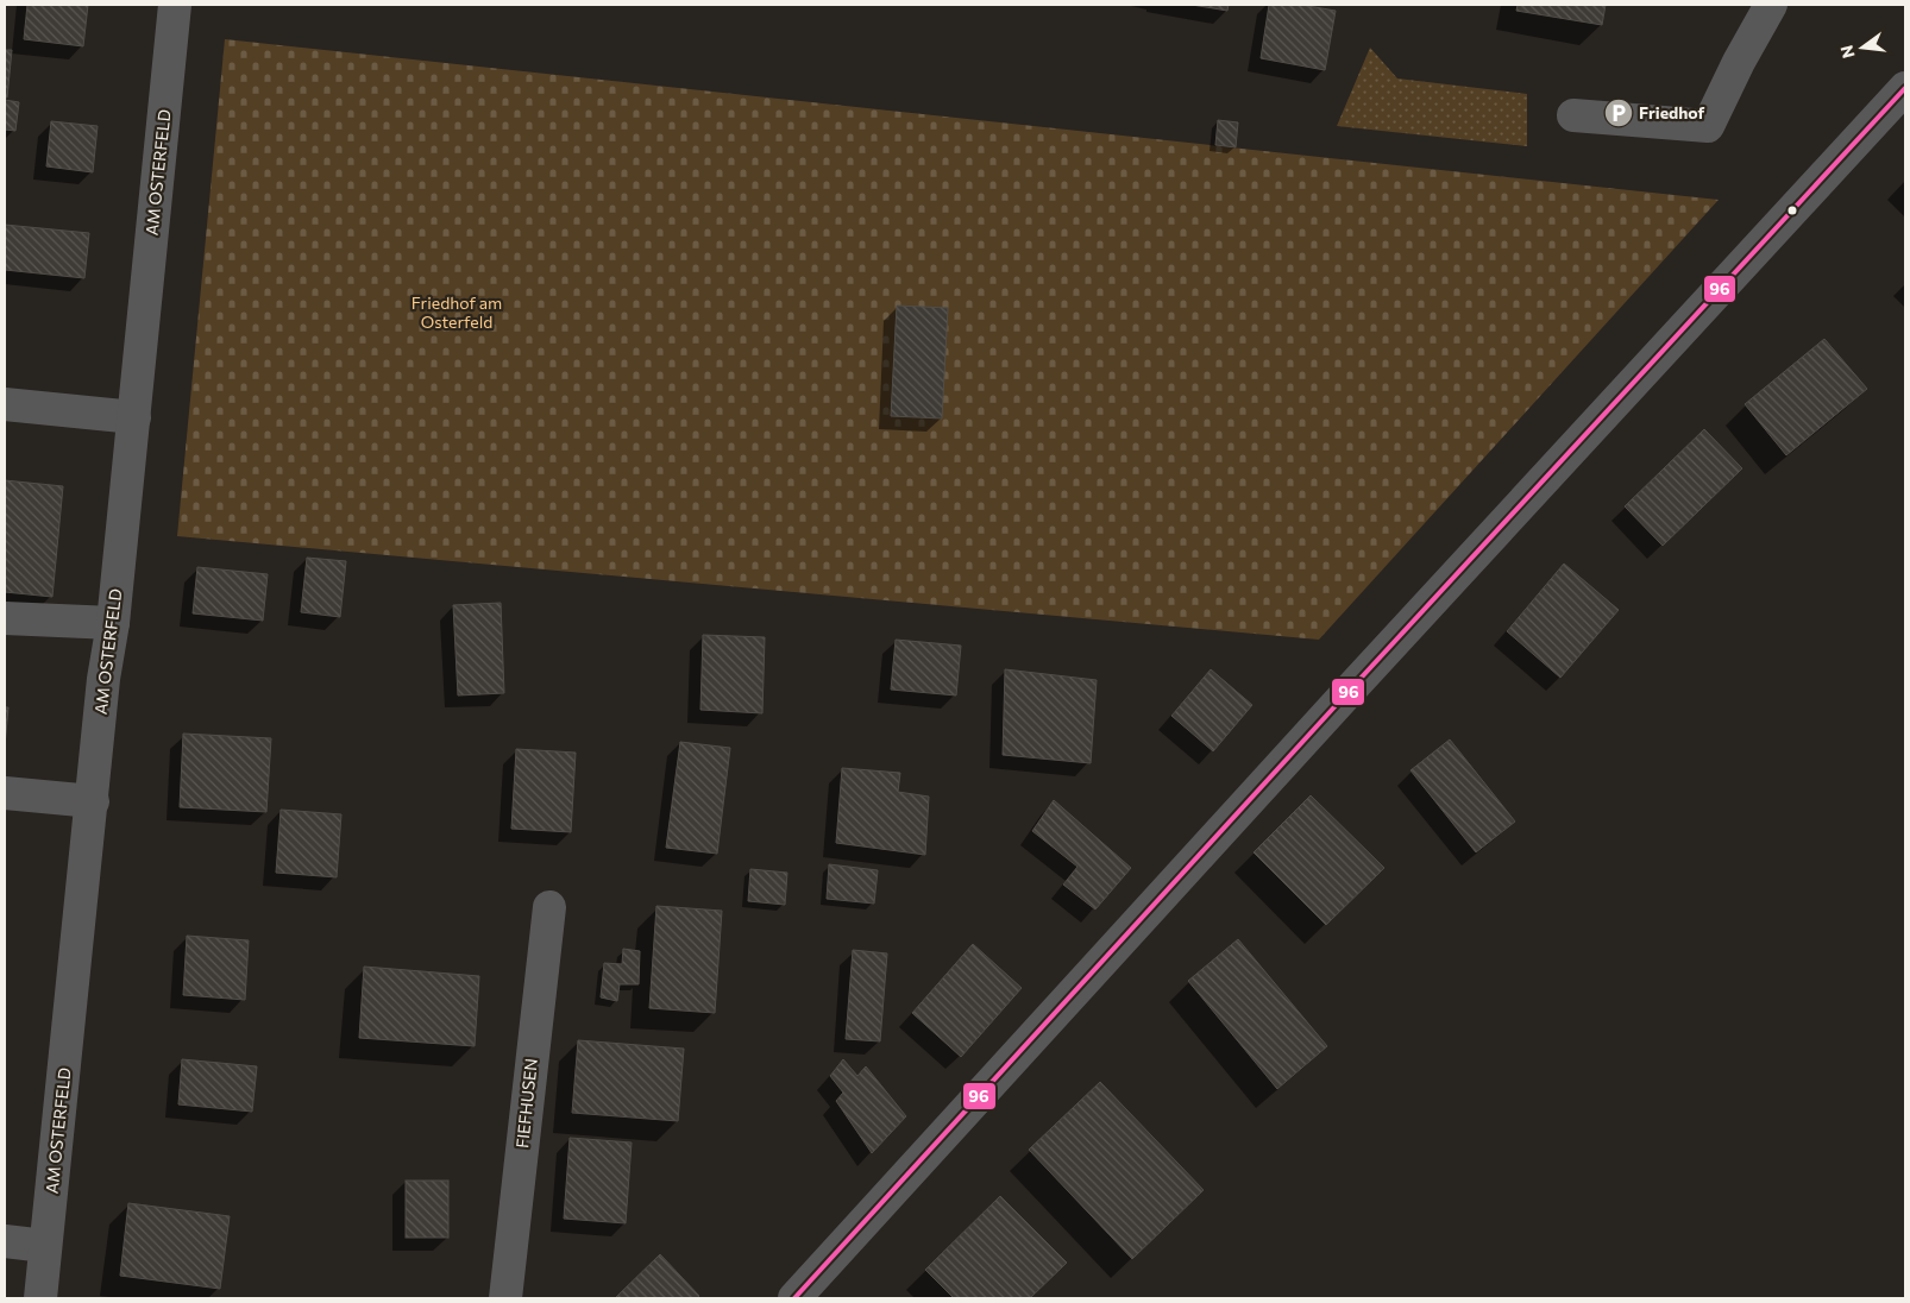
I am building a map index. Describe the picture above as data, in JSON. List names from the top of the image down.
{
  "streets": {
    "street": ["AM OSTERFELD", "FIEFHUSEN"]
  },
  "parks": ["Friedhof am Osterfeld"],
  "places": {
    "parking": ["Friedhof"]
  },
  "lines": ["transit line 96"],
  "north": "left"
}
